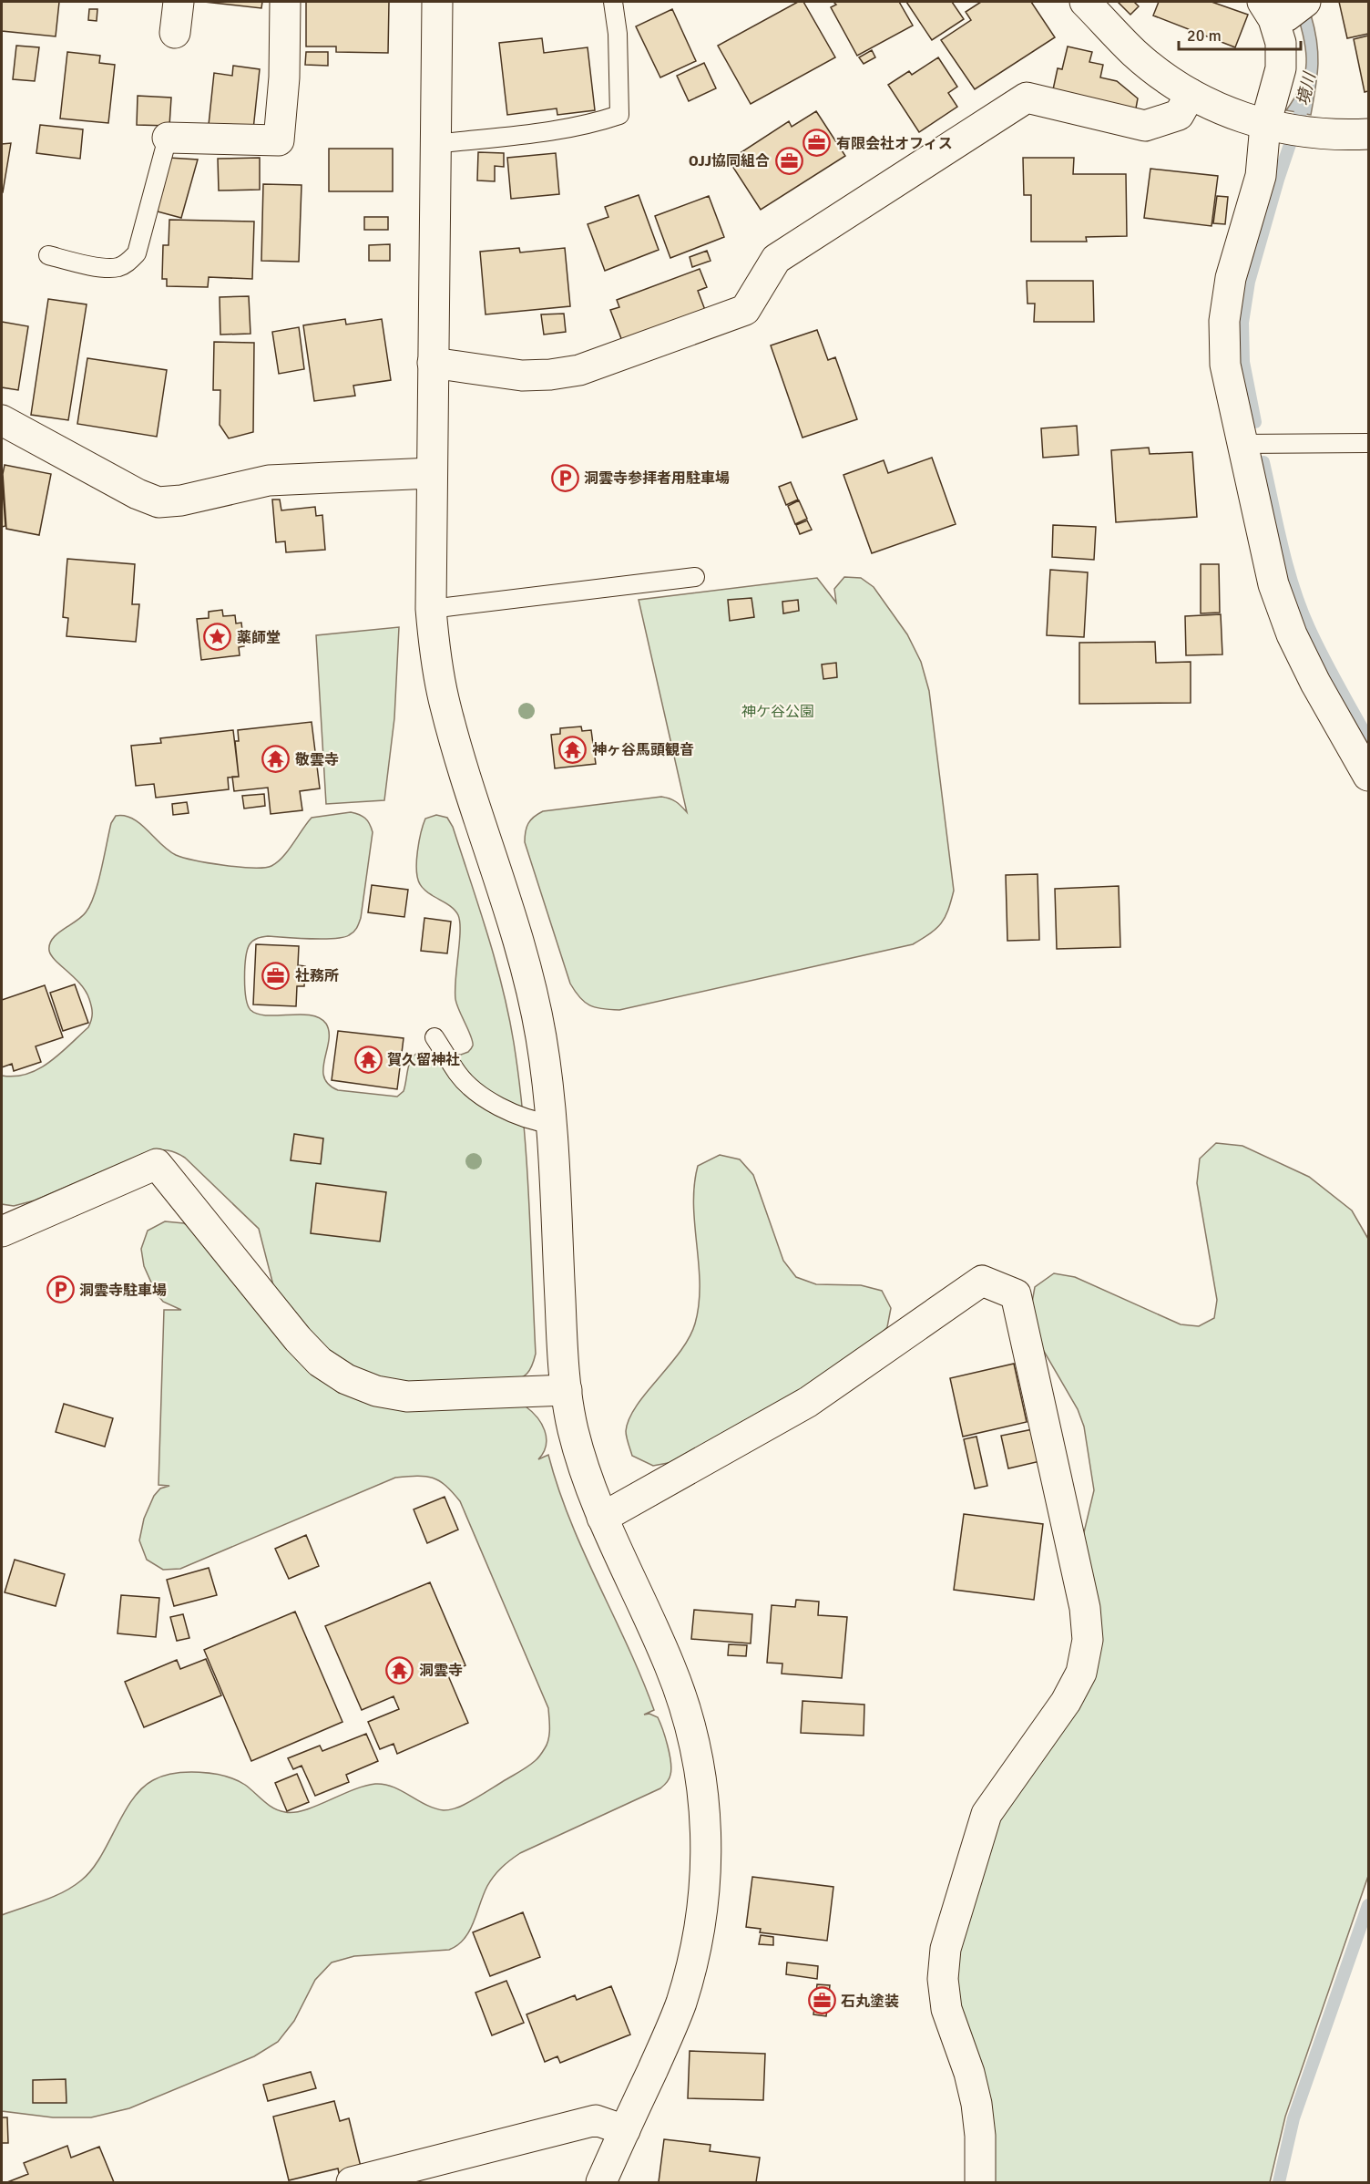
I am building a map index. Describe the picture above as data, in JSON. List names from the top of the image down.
{
  "water": ["境川"],
  "parks": ["神ケ谷公園"],
  "places": {
    "office": [
      "有限会社オフィス",
      "OJJ協同組合",
      "社務所",
      "石丸塗装"
    ],
    "parking": ["洞雲寺参拝者用駐車場", "洞雲寺駐車場"],
    "place": ["薬師堂"],
    "temple": [
      "神ヶ谷馬頭観音",
      "敬雲寺",
      "賀久留神社",
      "洞雲寺"
    ]
  },
  "scale_bar": "20 m"
}
